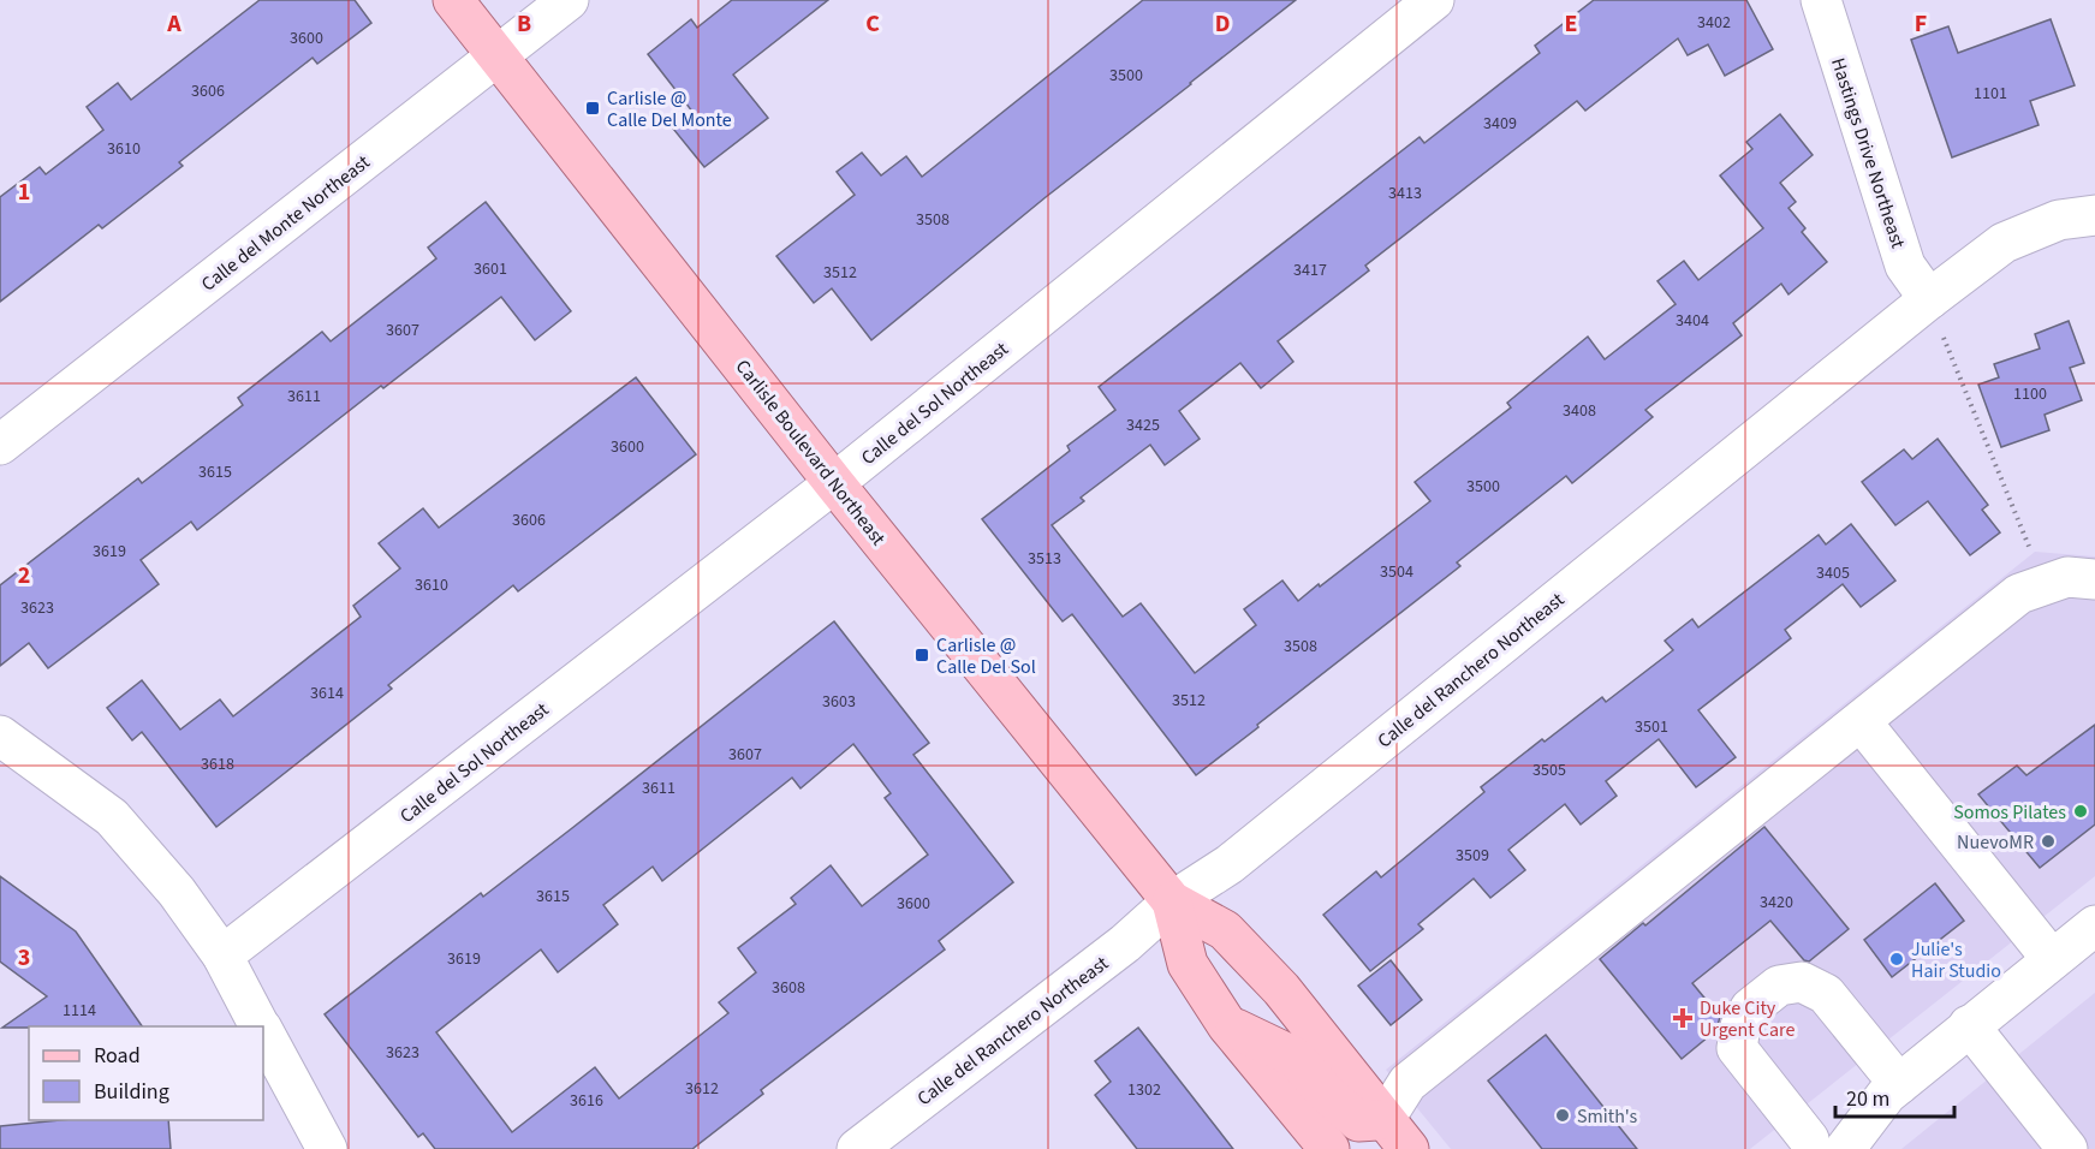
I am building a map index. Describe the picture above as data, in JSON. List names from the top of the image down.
{
  "streets": {
    "main road": ["Carlisle Boulevard Northeast"],
    "street": [
      "Hastings Drive Northeast",
      "Calle del Monte Northeast",
      "Calle del Sol Northeast",
      "Calle del Ranchero Northeast"
    ]
  },
  "crossings": [
    ["Hastings Drive Northeast", "Calle del Ranchero Northeast"],
    ["Calle del Monte Northeast", "Carlisle Boulevard Northeast"],
    ["Calle del Sol Northeast", "Carlisle Boulevard Northeast"],
    ["Carlisle Boulevard Northeast", "Calle del Ranchero Northeast"]
  ],
  "places": {
    "transit": ["Carlisle @ Calle Del Monte", "Carlisle @ Calle Del Sol"],
    "other": [
      "Somos Pilates",
      "NuevoMR",
      "Julie's Hair Studio",
      "Smith's"
    ],
    "health": ["Duke City Urgent Care"]
  },
  "house_numbers": [
    "3402",
    "3600",
    "3500",
    "3606",
    "1101",
    "3409",
    "3610",
    "3413",
    "3508",
    "3601",
    "3417",
    "3512",
    "3404",
    "3607",
    "1100",
    "3611",
    "3408",
    "3425",
    "3600",
    "3615",
    "3500",
    "3606",
    "3619",
    "3513",
    "3504",
    "3405",
    "3610",
    "3623",
    "3508",
    "3614",
    "3512",
    "3603",
    "3501",
    "3607",
    "3618",
    "3505",
    "3611",
    "3509",
    "3615",
    "3420",
    "3600",
    "3619",
    "3608",
    "1114",
    "3623",
    "3612",
    "1302",
    "3616"
  ],
  "legend": ["Road", "Building"],
  "scale_bar": "20 m",
  "grid": {
    "columns": [
      "A",
      "B",
      "C",
      "D",
      "E",
      "F"
    ],
    "rows": ["1", "2", "3"]
  }
}
